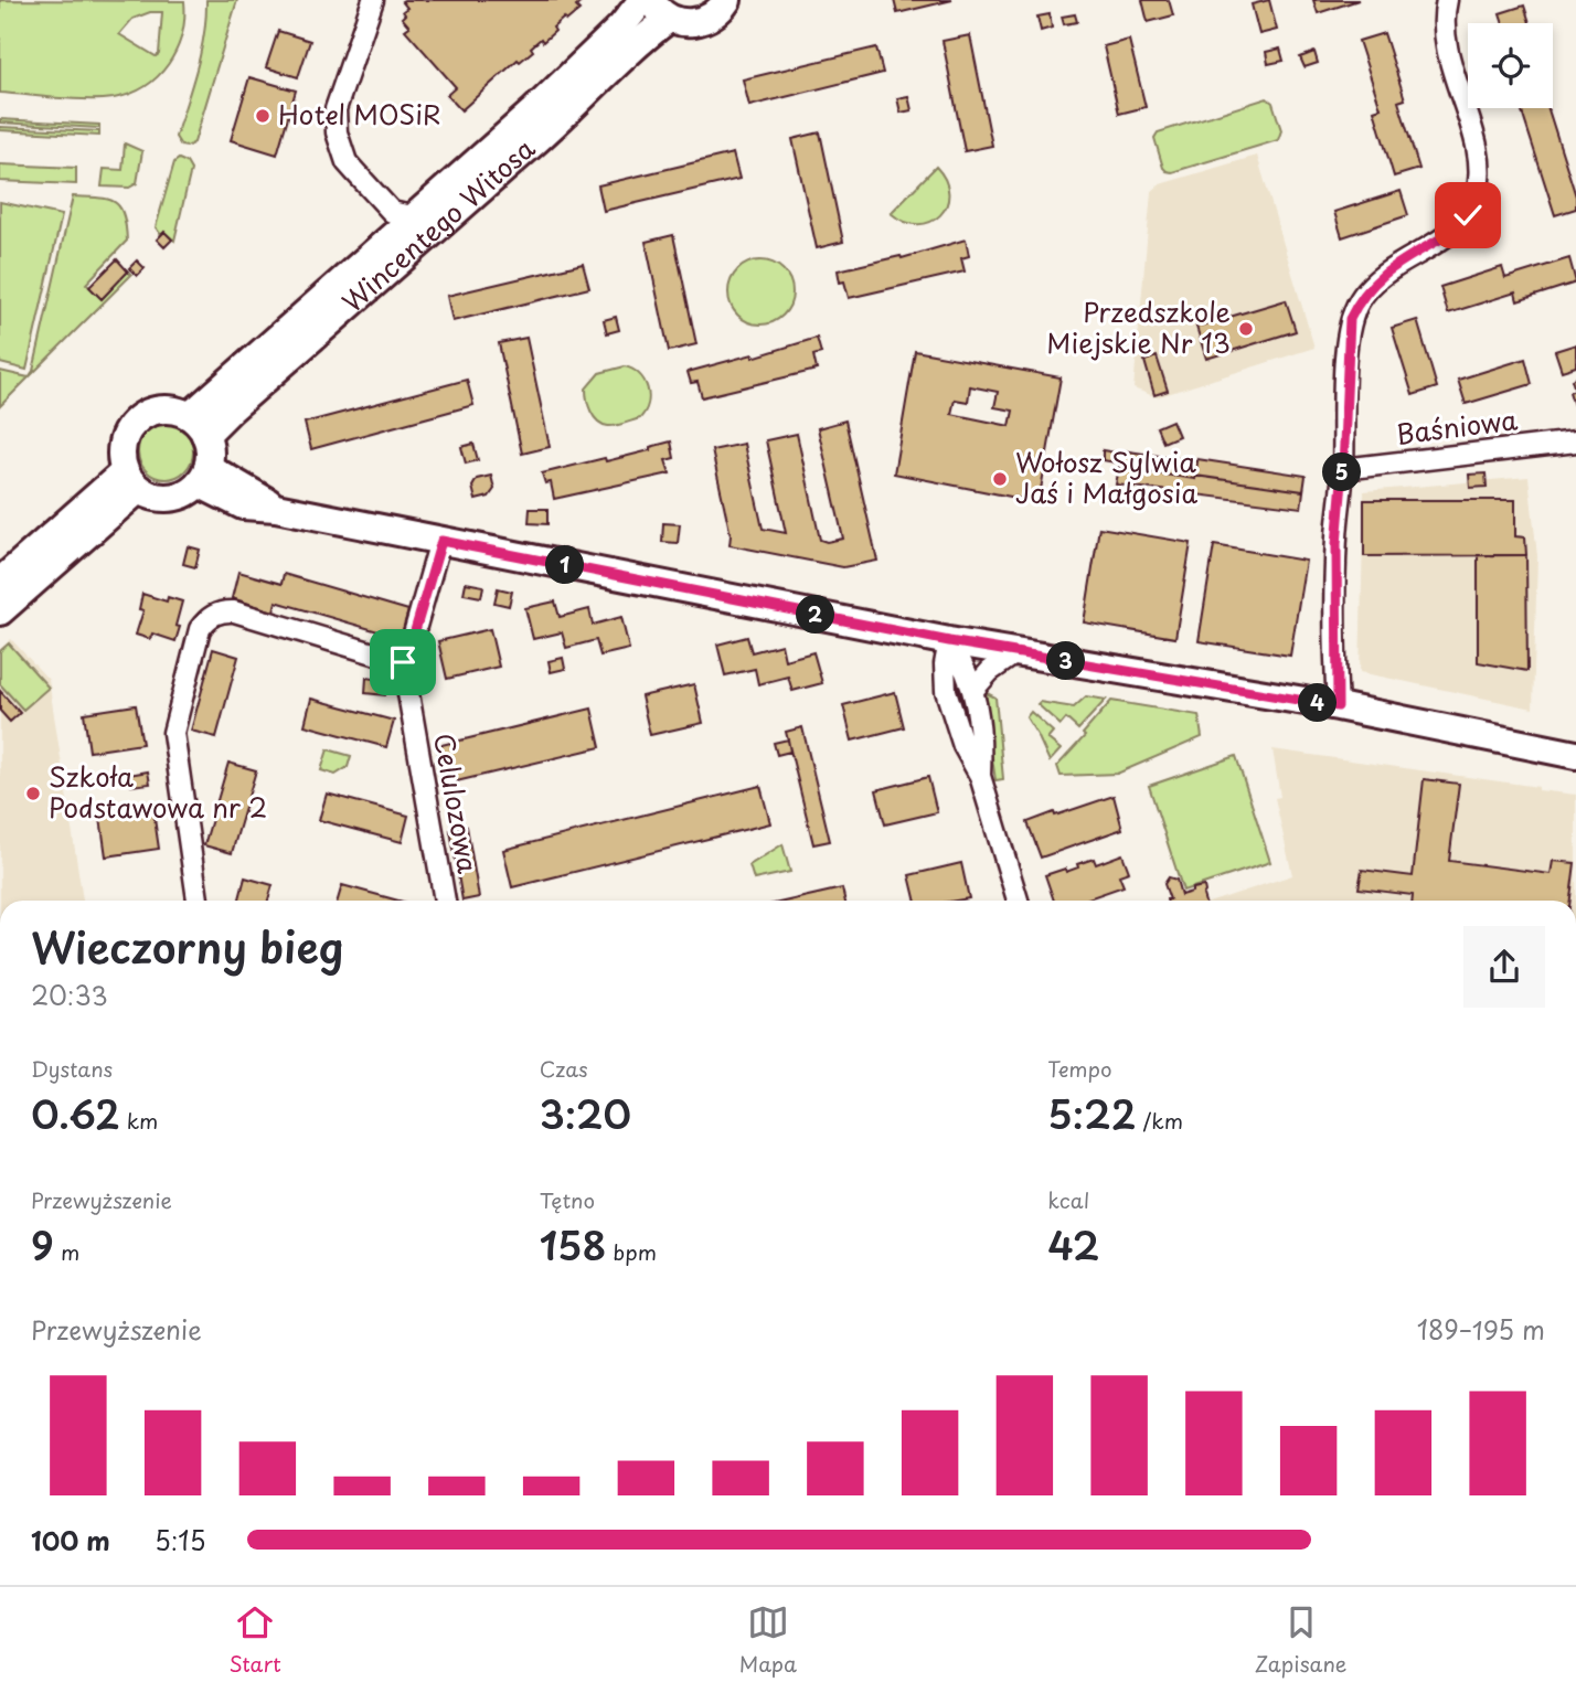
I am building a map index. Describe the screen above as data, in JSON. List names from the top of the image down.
{
  "streets": {
    "main road": ["Wincentego Witosa"],
    "street": ["Baśniowa", "Celulozowa"]
  },
  "places": [
    "Hotel MOSiR",
    "Przedszkole Miejskie Nr 13",
    "Wołosz Sylwia Jaś i Małgosia",
    "Szkoła Podstawowa nr 2"
  ],
  "page": {
    "pins": [
      "5",
      "1",
      "2",
      "3",
      "4"
    ],
    "heading": ["Wieczorny bieg", "20:33"],
    "stats": [
      ["Dystans", "0.62 km"],
      ["Czas", "3:20"],
      ["Tempo", "5:22 /km"],
      ["Przewyższenie", "9 m"],
      ["Tętno", "158 bpm"],
      ["kcal", "42"]
    ],
    "chart": ["Przewyższenie", "189–195 m"],
    "list": [
      {
        "name": "100 m",
        "note": "5:15"
      }
    ],
    "tabs": ["Start", "Mapa", "Zapisane"]
  }
}
